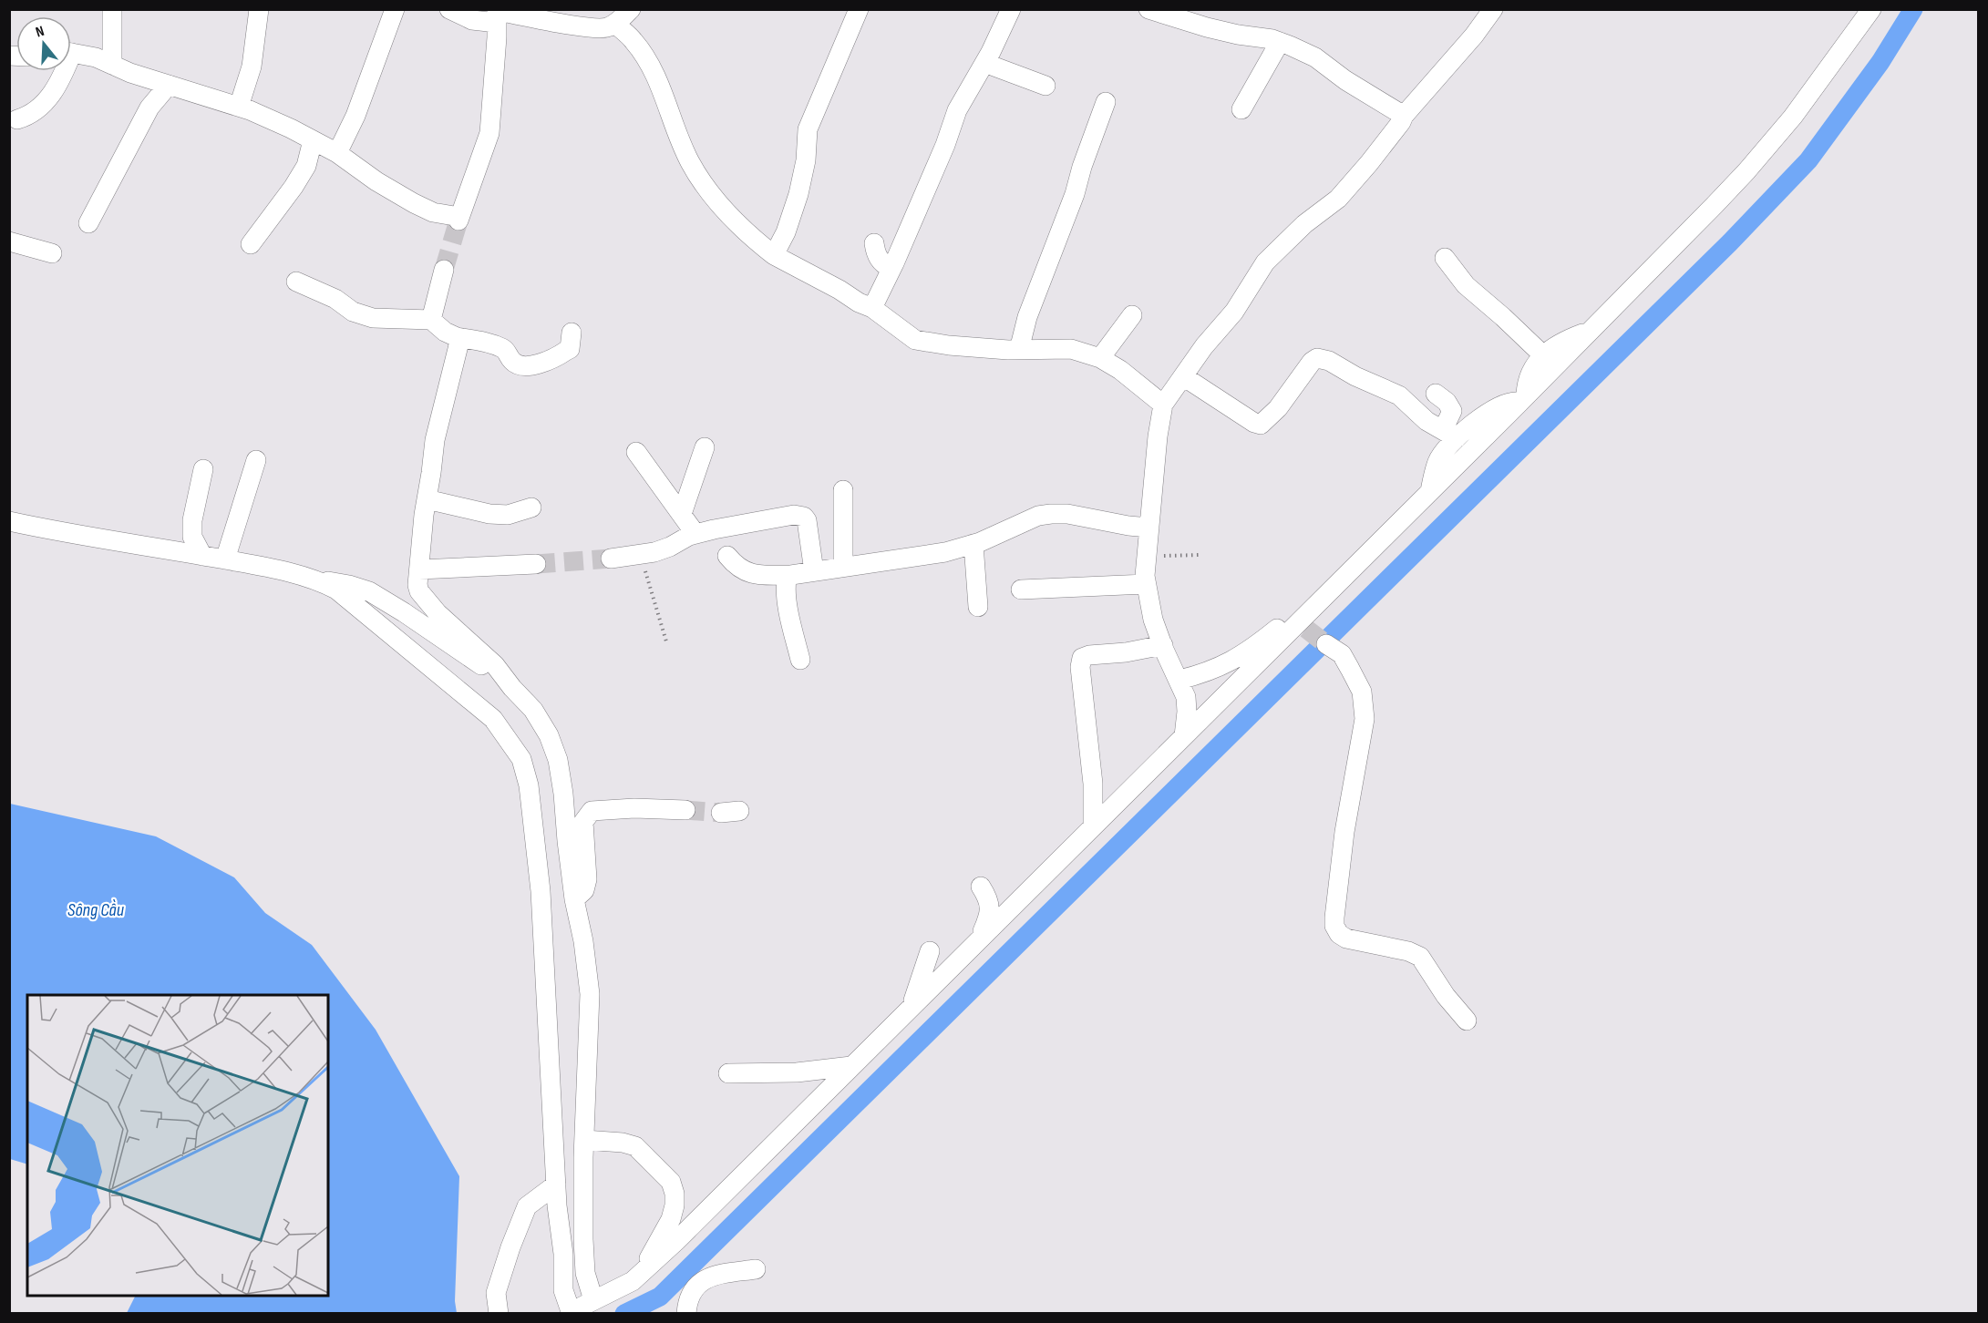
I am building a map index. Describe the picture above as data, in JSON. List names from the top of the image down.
{
  "water": ["Sông Cầu"],
  "north": "top"
}
